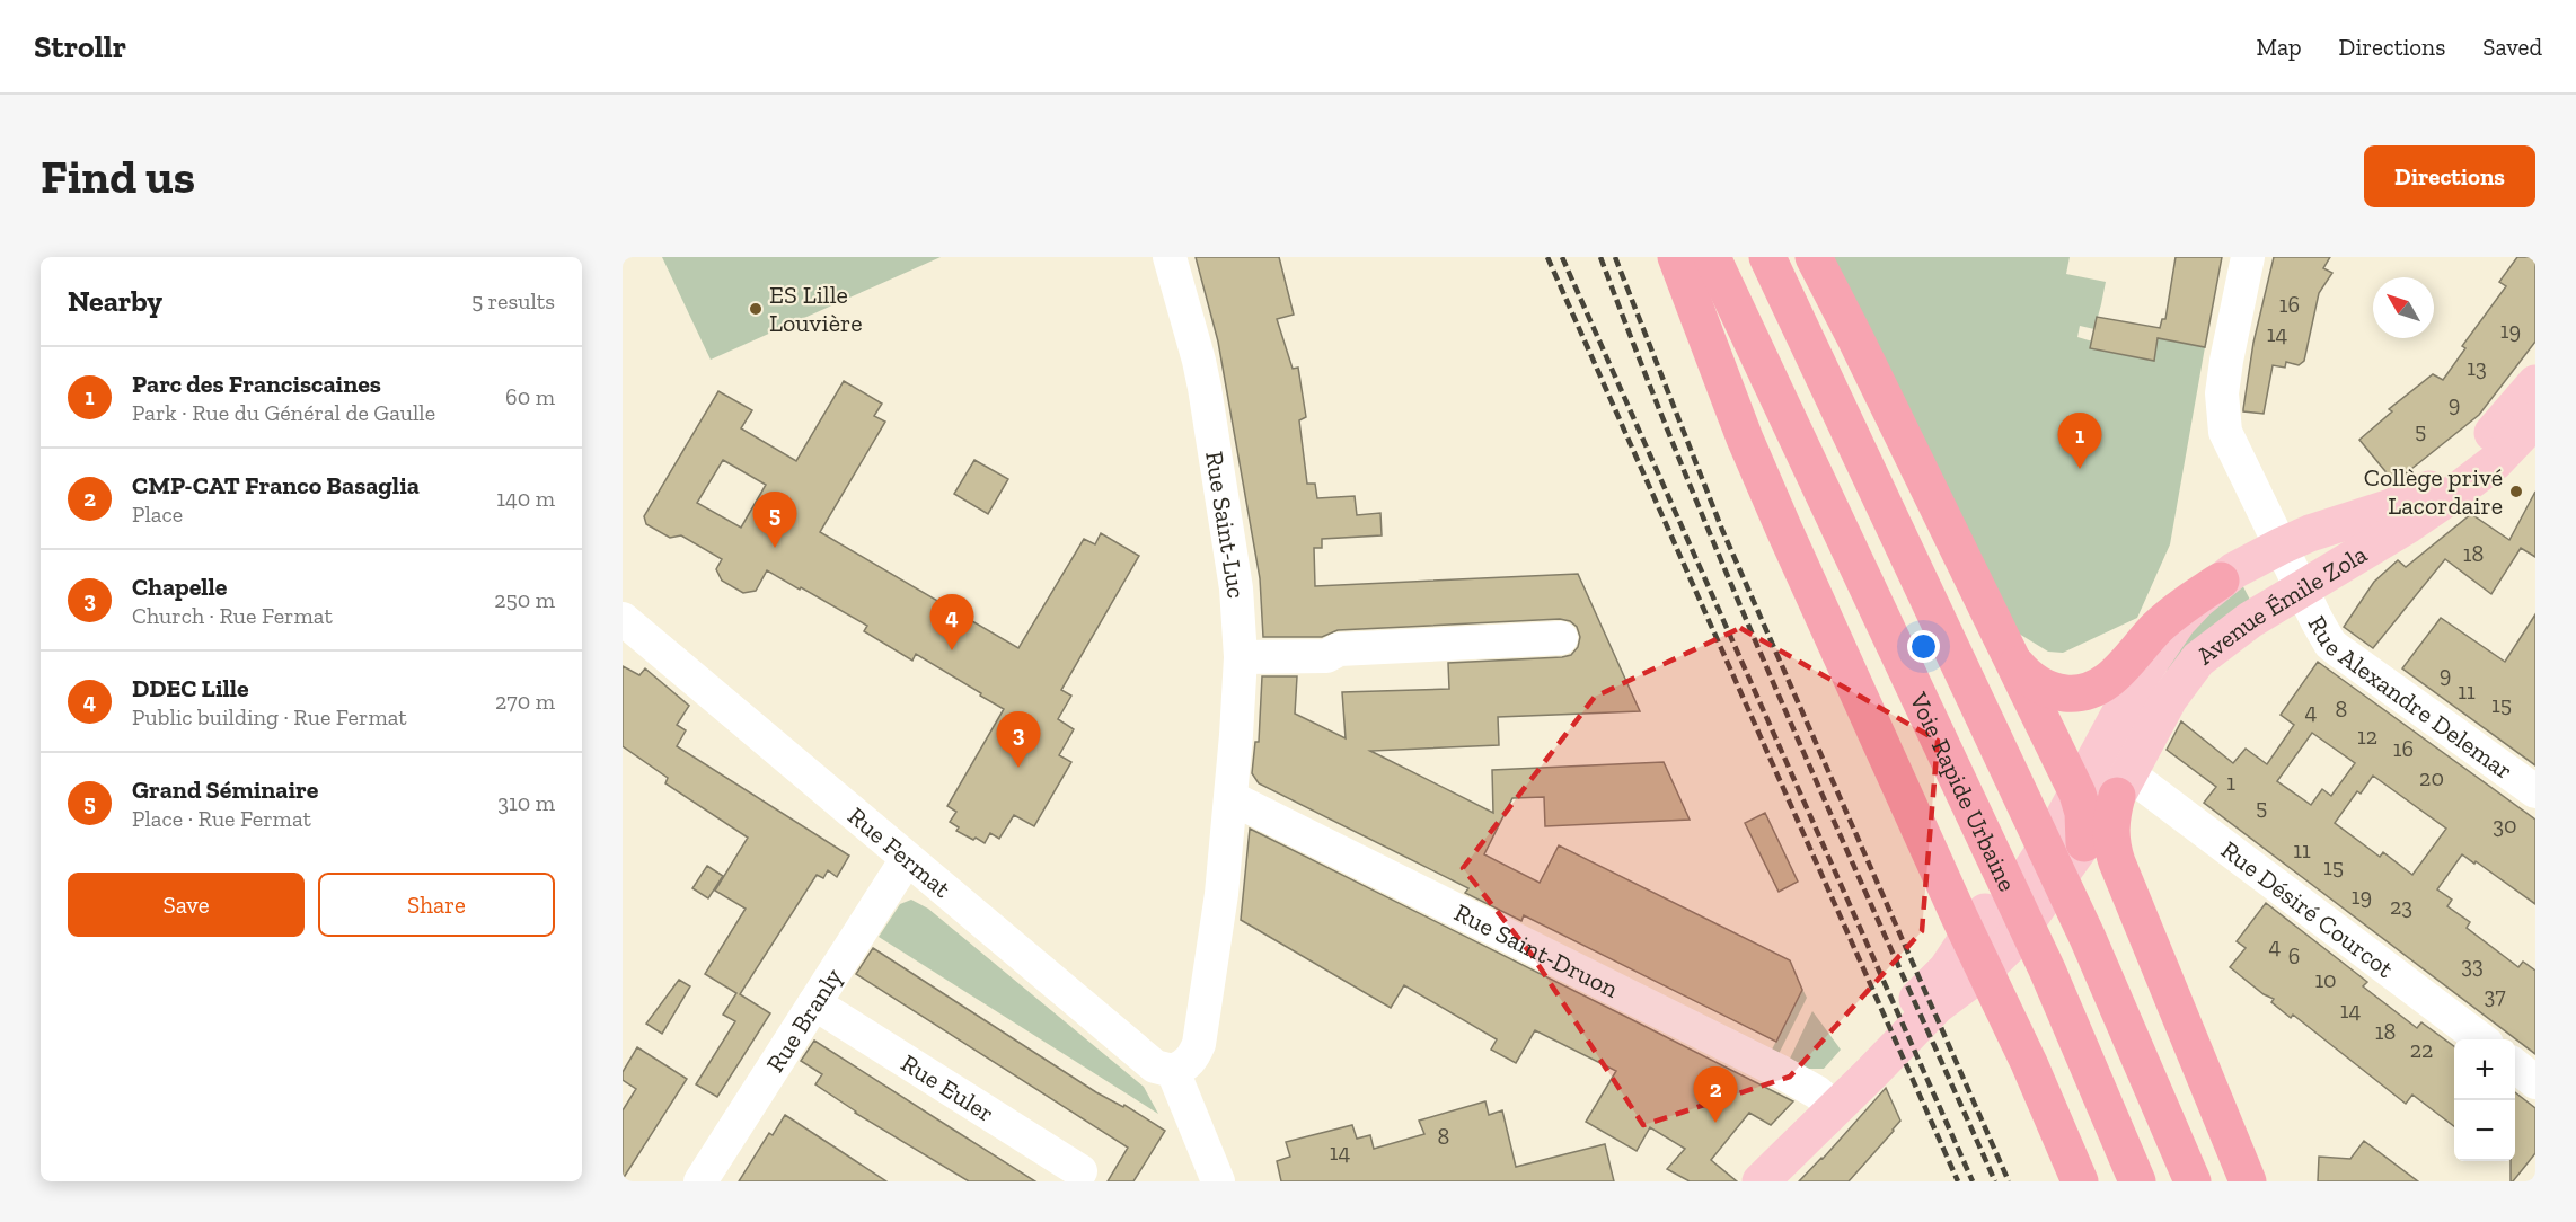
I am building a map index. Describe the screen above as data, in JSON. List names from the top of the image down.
{
  "streets": {
    "highway": ["Voie Rapide Urbaine"],
    "main road": ["Avenue Émile Zola"],
    "street": [
      "Rue Saint-Luc",
      "Rue Alexandre Delemar",
      "Rue Fermat",
      "Rue Désiré Courcot",
      "Rue Saint-Druon",
      "Rue Branly",
      "Rue Euler"
    ]
  },
  "crossings": [
    ["Rue Saint-Luc", "Rue Fermat"],
    ["Rue Saint-Luc", "Rue Saint-Druon"],
    ["Avenue Émile Zola", "Rue Alexandre Delemar"],
    ["Avenue Émile Zola", "Rue Désiré Courcot"],
    ["Rue Fermat", "Rue Branly"],
    ["Rue Branly", "Rue Euler"]
  ],
  "places": ["ES Lille Louvière", "Collège privé Lacordaire"],
  "house_numbers": [
    "16",
    "19",
    "14",
    "13",
    "9",
    "5",
    "18",
    "9",
    "11",
    "15",
    "8",
    "4",
    "12",
    "16",
    "20",
    "1",
    "5",
    "30",
    "11",
    "15",
    "19",
    "23",
    "4",
    "6",
    "33",
    "10",
    "37",
    "14",
    "18",
    "22",
    "8",
    "14"
  ],
  "north": "top left",
  "page": {
    "header": "Strollr",
    "nav": ["Map", "Directions", "Saved"],
    "buttons": [
      "Directions",
      ["Save", "Share"]
    ],
    "title": "Find us",
    "heading": ["Nearby", "5 results"],
    "list": [
      {
        "mark": "1",
        "name": "Parc des Franciscaines",
        "note": "Park · Rue du Général de Gaulle",
        "value": "60 m"
      },
      {
        "mark": "2",
        "name": "CMP-CAT Franco Basaglia",
        "note": "Place",
        "value": "140 m"
      },
      {
        "mark": "3",
        "name": "Chapelle",
        "note": "Church · Rue Fermat",
        "value": "250 m"
      },
      {
        "mark": "4",
        "name": "DDEC Lille",
        "note": "Public building · Rue Fermat",
        "value": "270 m"
      },
      {
        "mark": "5",
        "name": "Grand Séminaire",
        "note": "Place · Rue Fermat",
        "value": "310 m"
      }
    ],
    "pins": [
      "1",
      "5",
      "4",
      "3",
      "2"
    ],
    "map_buttons": ["+", "−"]
  }
}
